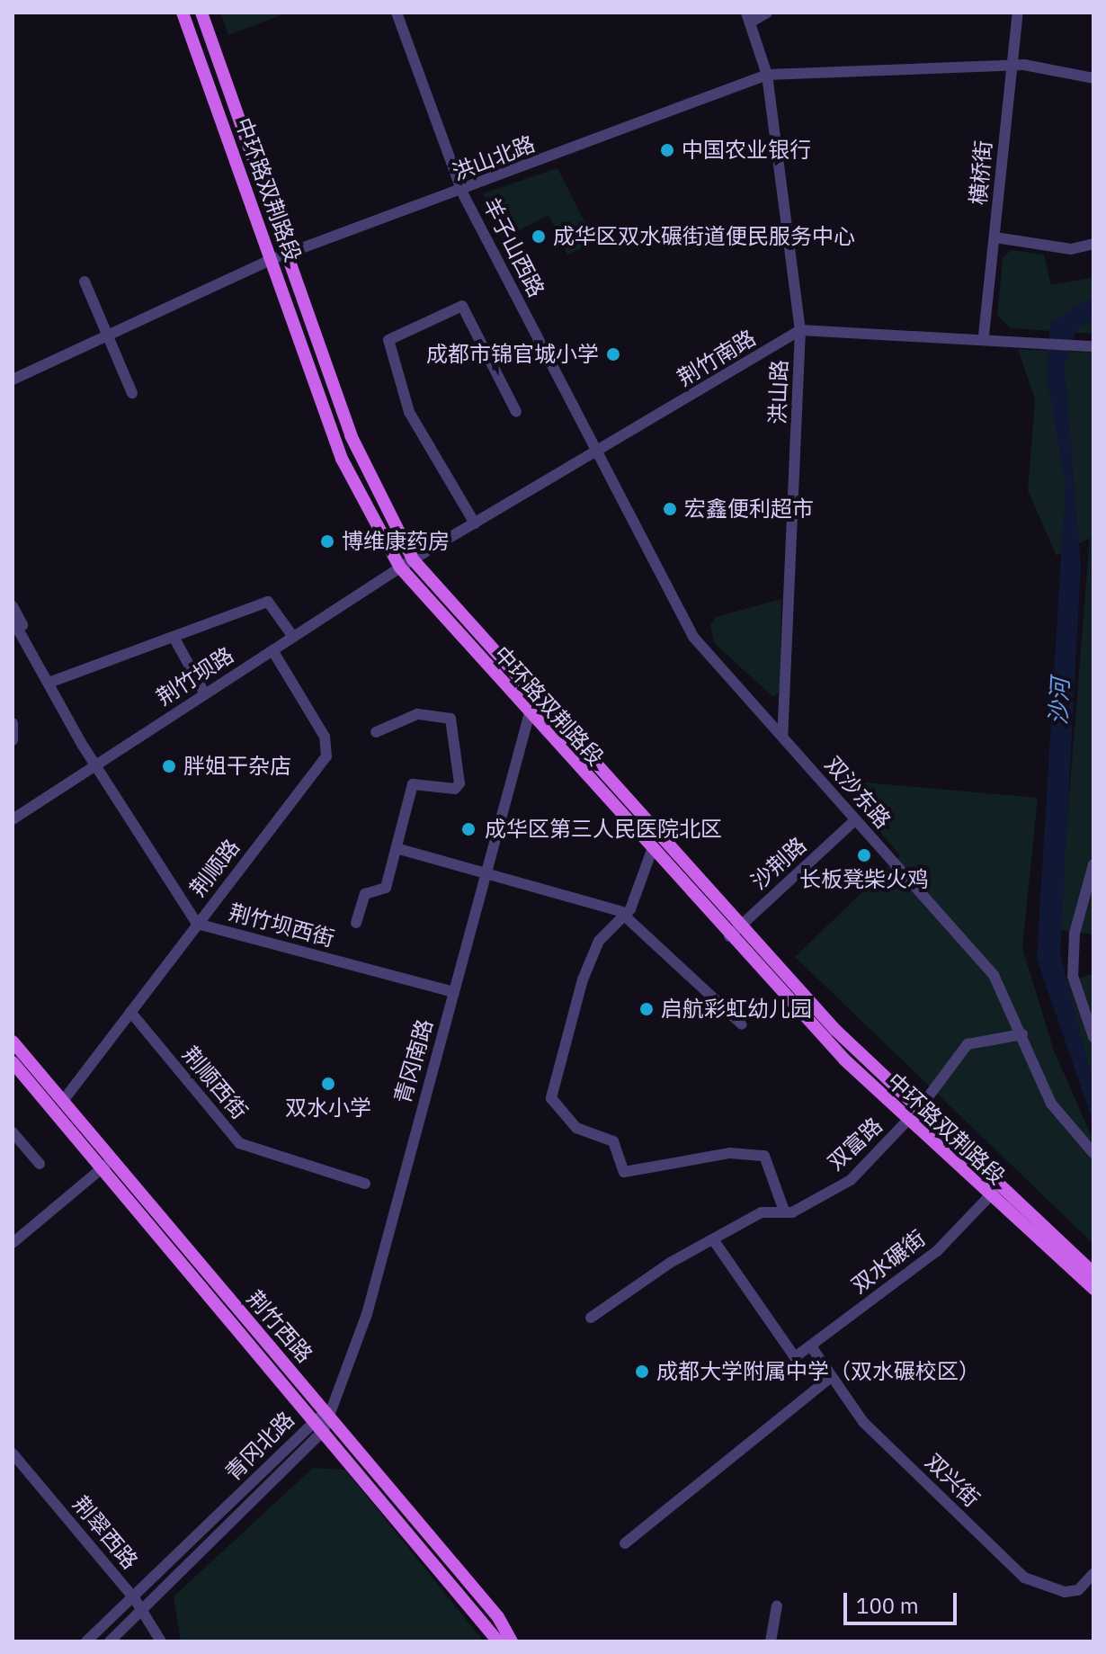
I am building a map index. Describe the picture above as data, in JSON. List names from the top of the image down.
{
  "streets": {
    "main road": ["中环路双荆路段", "荆竹西路"],
    "street": [
      "洪山北路",
      "横桥街",
      "羊子山西路",
      "荆竹南路",
      "洪山路",
      "荆竹坝路",
      "双沙东路",
      "沙荆路",
      "荆顺路",
      "荆竹坝西街",
      "青冈南路",
      "荆顺西街",
      "双富路",
      "双水碾街",
      "青冈北路",
      "双兴街",
      "荆翠西路"
    ]
  },
  "crossings": [
    ["洪山北路", "横桥街"],
    ["洪山北路", "中环路双荆路段"],
    ["洪山北路", "羊子山西路"],
    ["洪山北路", "洪山路"],
    ["中环路双荆路段", "荆竹南路"],
    ["中环路双荆路段", "荆竹坝路"],
    ["中环路双荆路段", "沙荆路"],
    ["中环路双荆路段", "青冈南路"],
    ["中环路双荆路段", "双富路"],
    ["中环路双荆路段", "双水碾街"],
    ["羊子山西路", "荆竹南路"],
    ["羊子山西路", "双沙东路"],
    ["荆竹南路", "洪山路"],
    ["荆竹南路", "荆竹坝路"],
    ["荆竹南路", "双沙东路"],
    ["洪山路", "双沙东路"],
    ["荆竹坝路", "荆顺路"],
    ["荆竹坝路", "荆竹坝西街"],
    ["双沙东路", "沙荆路"],
    ["荆顺路", "荆竹坝西街"],
    ["荆顺路", "荆顺西街"],
    ["荆顺路", "荆竹西路"],
    ["荆竹坝西街", "青冈南路"],
    ["青冈南路", "荆竹西路"],
    ["青冈南路", "青冈北路"],
    ["双富路", "双水碾街"],
    ["双水碾街", "双兴街"],
    ["荆竹西路", "青冈北路"],
    ["青冈北路", "荆翠西路"]
  ],
  "water": ["沙河"],
  "places": [
    "中国农业银行",
    "成华区双水碾街道便民服务中心",
    "成都市锦官城小学",
    "宏鑫便利超市",
    "博维康药房",
    "胖姐干杂店",
    "成华区第三人民医院北区",
    "长板凳柴火鸡",
    "启航彩虹幼儿园",
    "双水小学",
    "成都大学附属中学（双水碾校区）"
  ],
  "scale_bar": "100 m"
}
